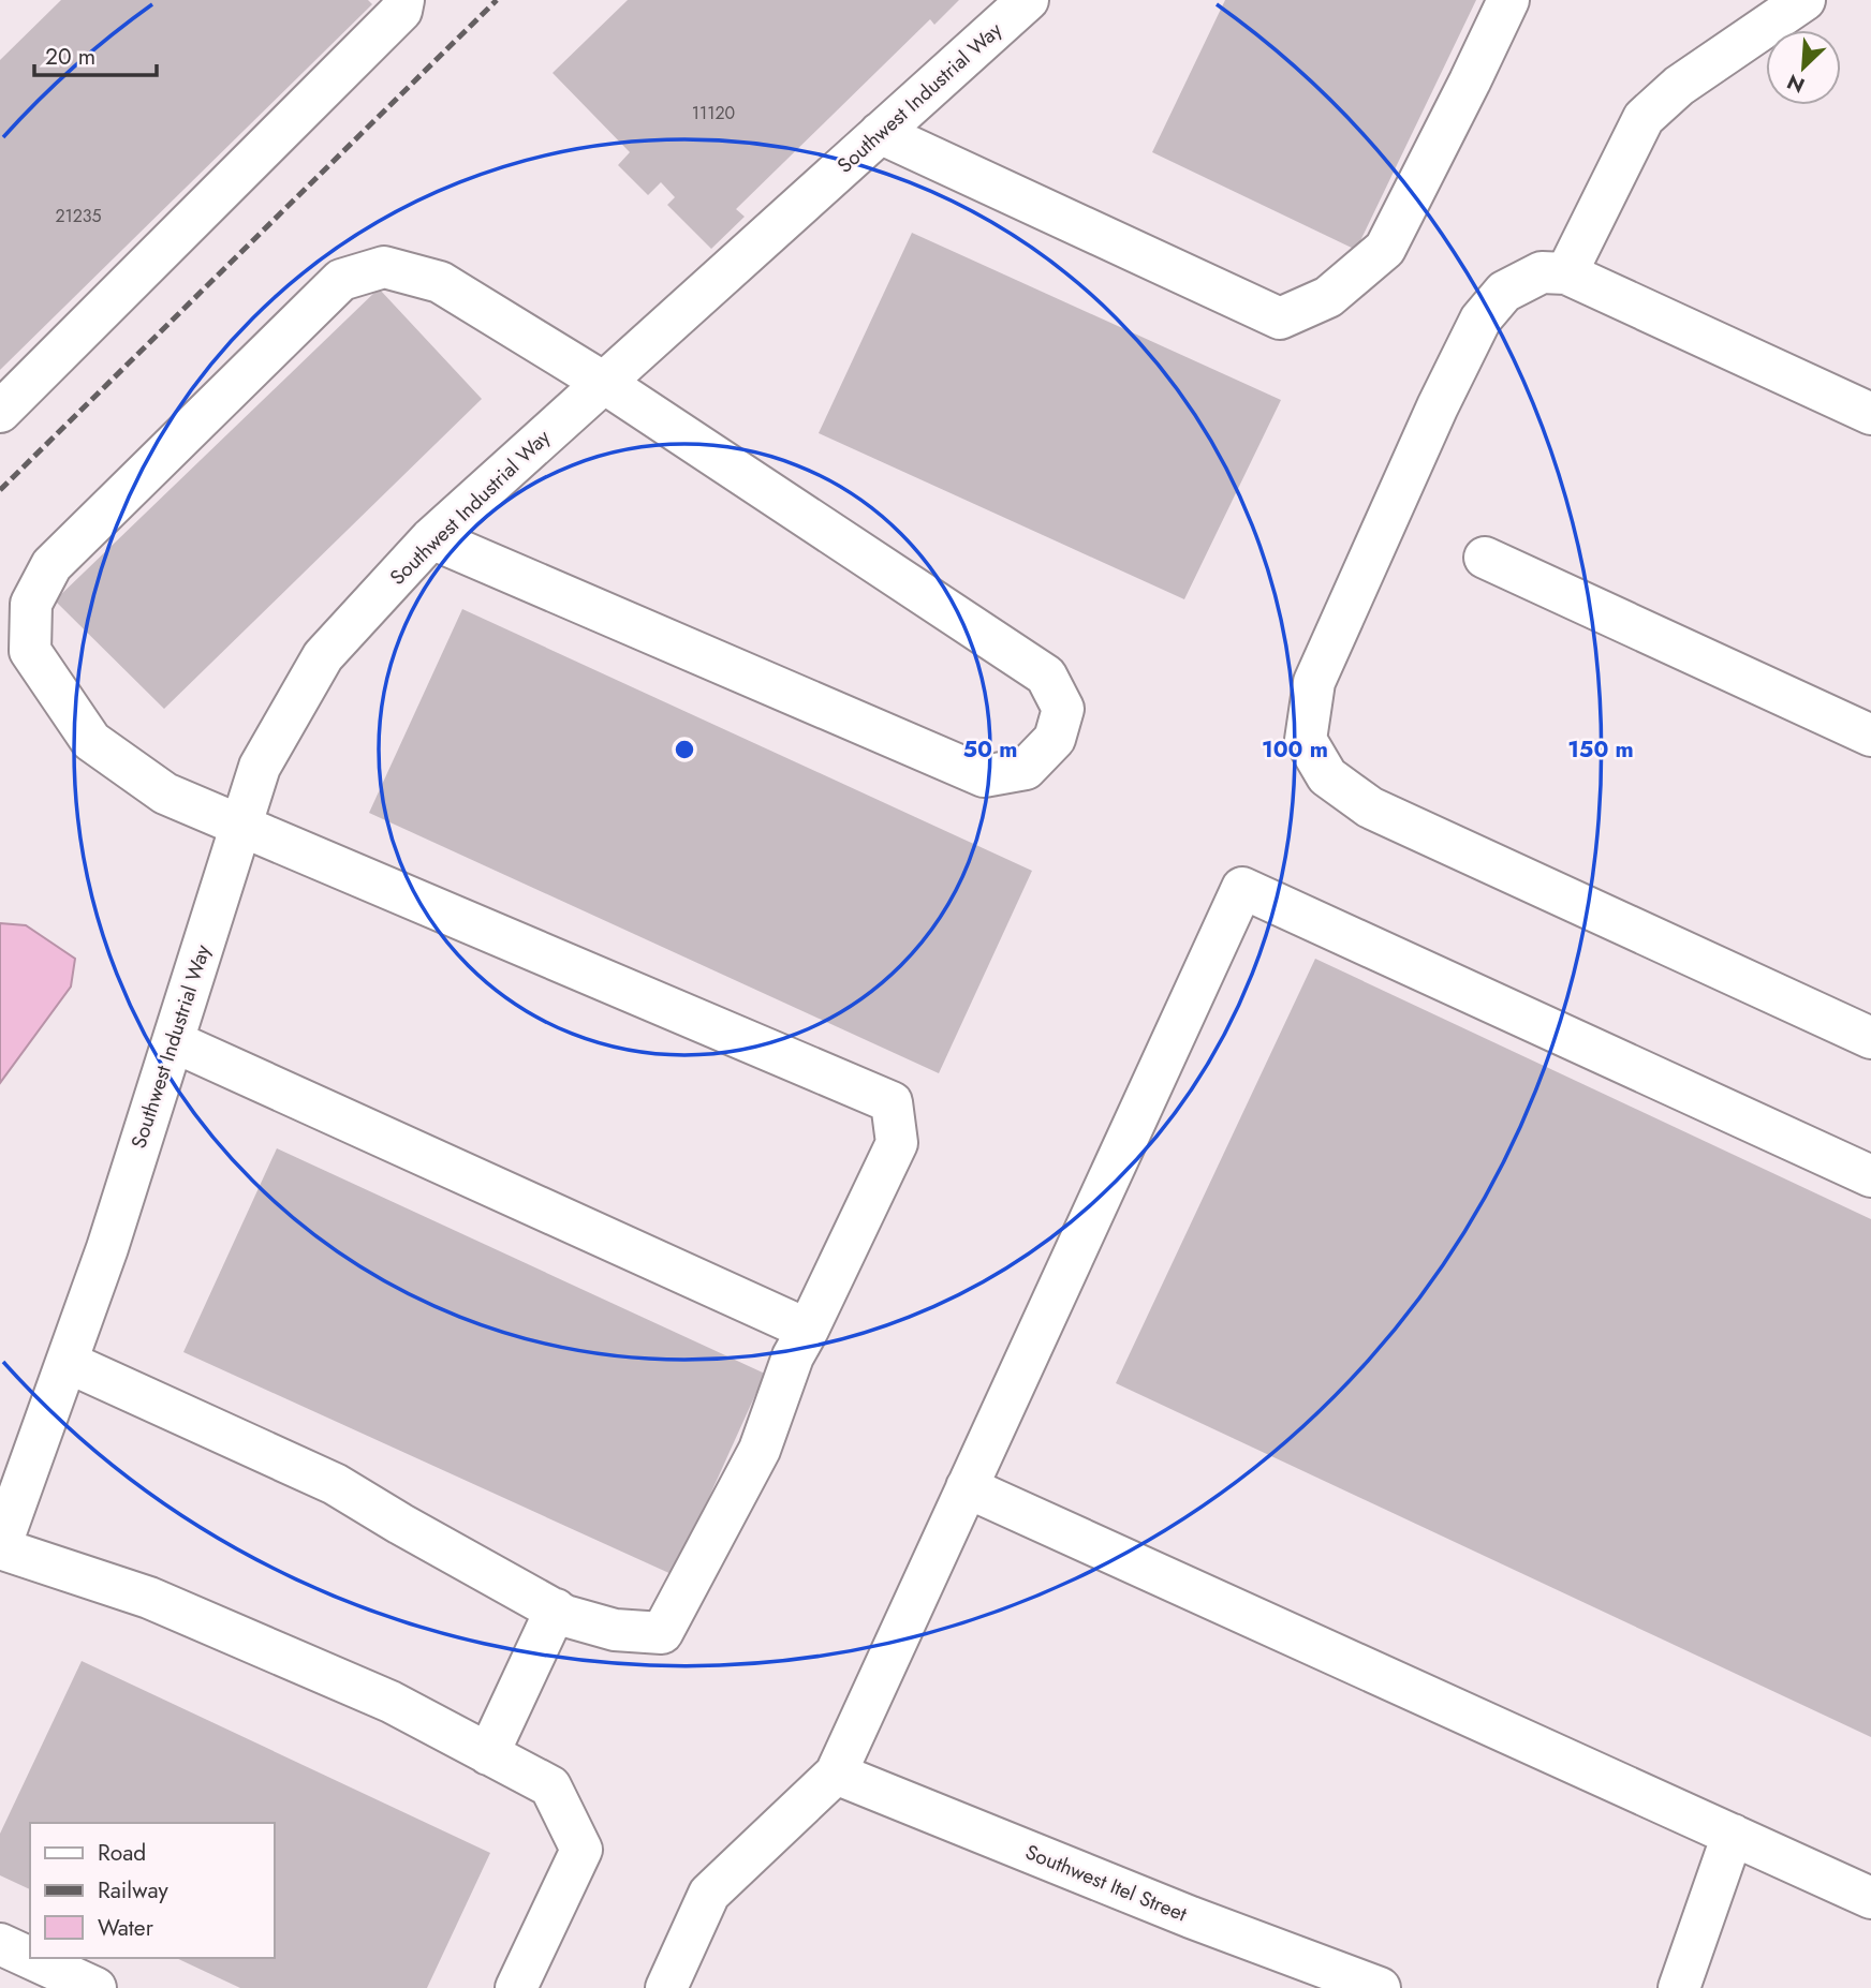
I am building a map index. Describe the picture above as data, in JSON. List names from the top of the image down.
{
  "streets": {
    "street": ["Southwest Industrial Way", "Southwest Itel Street"]
  },
  "house_numbers": ["11120", "21235"],
  "legend": ["Road", "Railway", "Water"],
  "scale_bar": "20 m",
  "north": "bottom left",
  "rings": ["50 m", "100 m", "150 m"]
}
